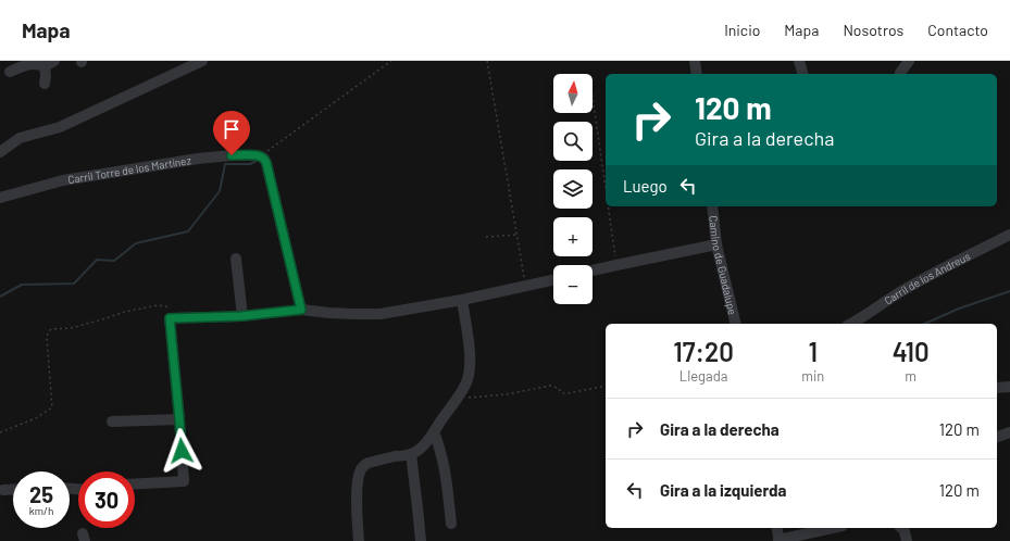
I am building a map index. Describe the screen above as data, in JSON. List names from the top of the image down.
{
  "streets": {
    "street": ["Carril Torre de los Martínez", "Camino de Guadalupe", "Carril de los Andreus"]
  },
  "north": "top",
  "page": {
    "header": "Mapa",
    "nav": [
      "Inicio",
      "Mapa",
      "Nosotros",
      "Contacto"
    ],
    "map_buttons": ["+", "−"],
    "turn": ["120 m", "Gira a la derecha"],
    "then": "Luego",
    "eta": [
      "17:20",
      "Llegada",
      "1",
      "min",
      "410",
      "m"
    ],
    "list": [
      {
        "name": "Gira a la derecha",
        "value": "120 m"
      },
      {
        "name": "Gira a la izquierda",
        "value": "120 m"
      }
    ],
    "speed": "25 km/h",
    "limit": "30"
  }
}
